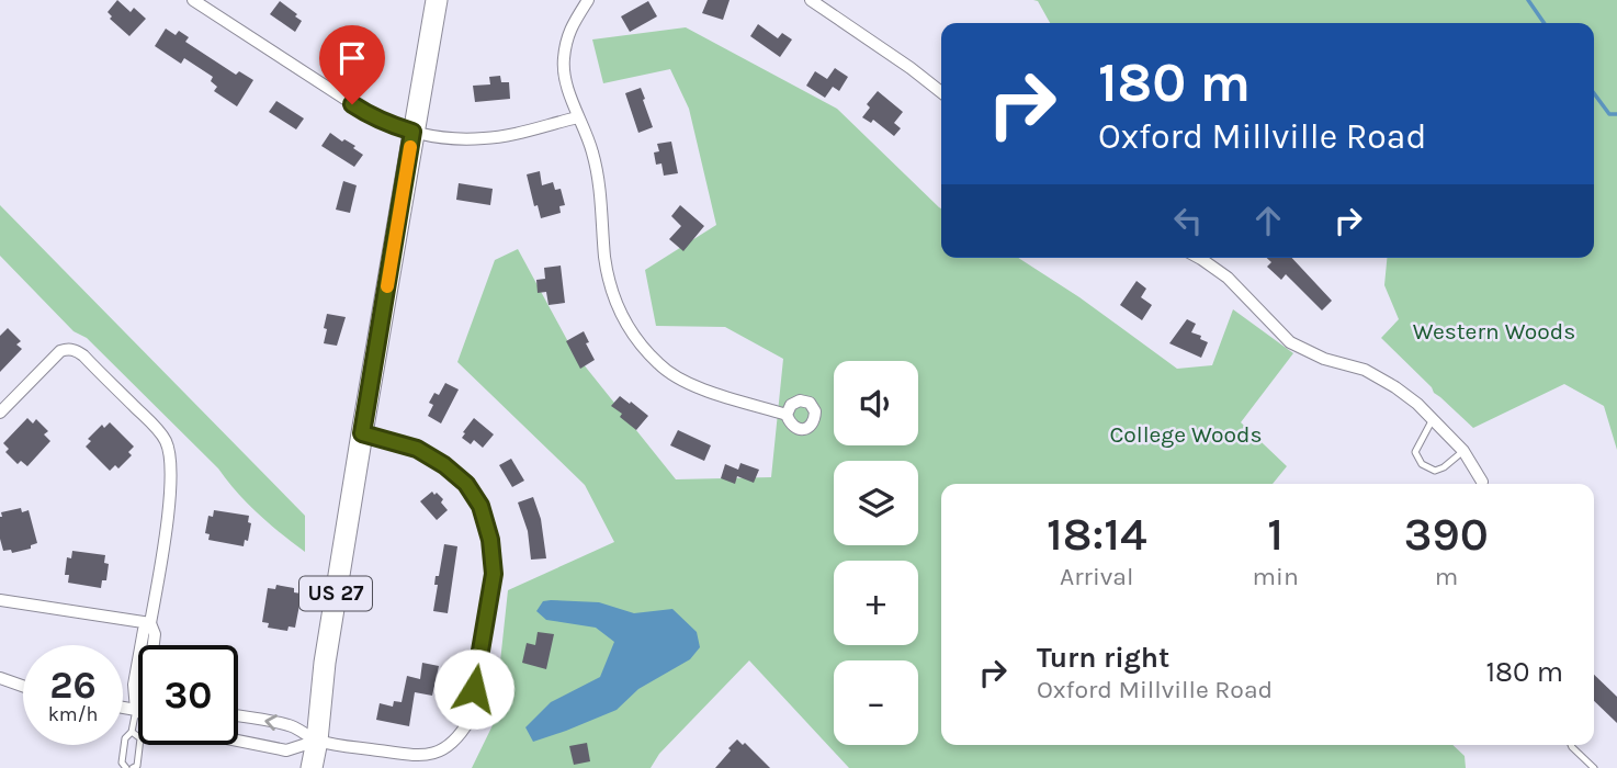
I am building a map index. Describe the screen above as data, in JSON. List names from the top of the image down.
{
  "streets": {
    "highway": ["US 27"]
  },
  "parks": ["Western Woods", "College Woods"],
  "page": {
    "turn": ["180 m", "Oxford Millville Road"],
    "map_buttons": ["+", "−"],
    "eta": [
      "18:14",
      "Arrival",
      "1",
      "min",
      "390",
      "m"
    ],
    "list": [
      {
        "name": "Turn right",
        "note": "Oxford Millville Road",
        "value": "180 m"
      }
    ],
    "speed": "26 km/h",
    "limit": "30"
  }
}
